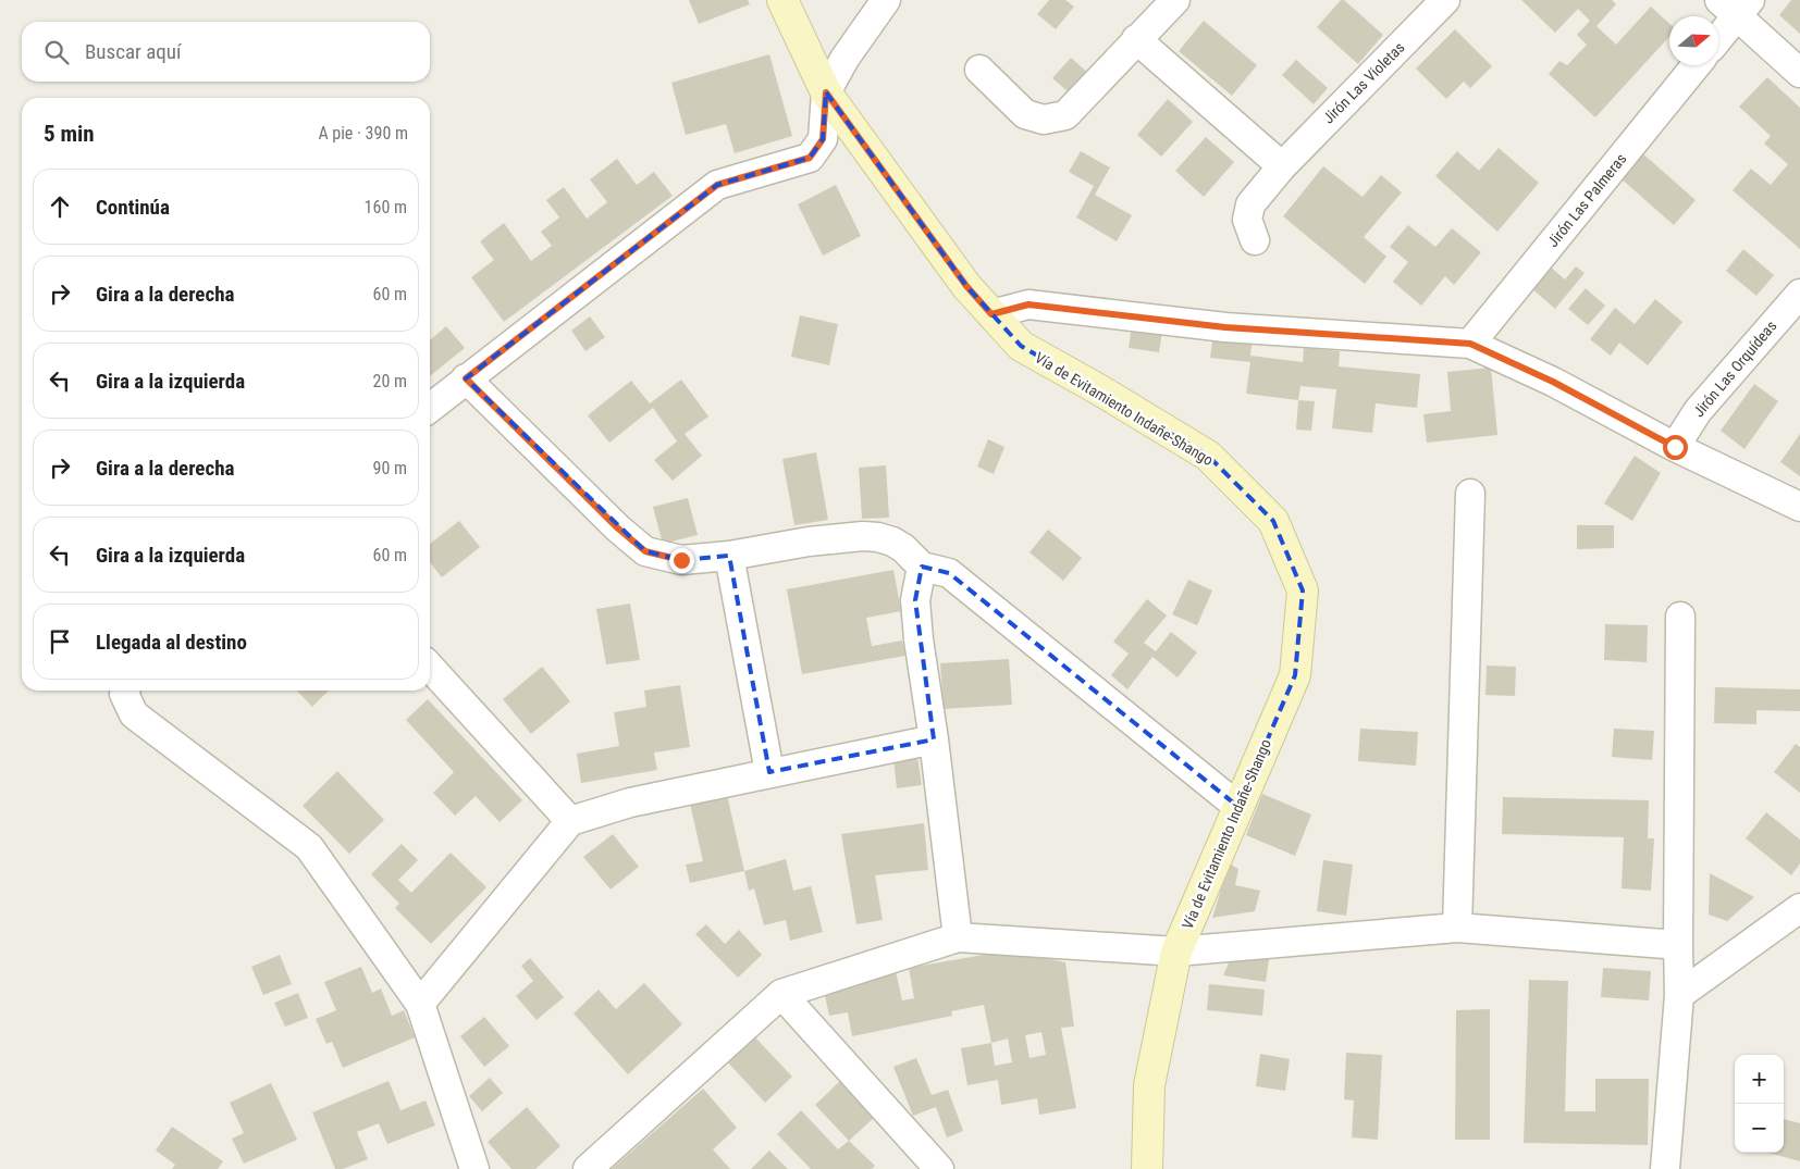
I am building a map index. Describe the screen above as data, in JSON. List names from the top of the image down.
{
  "streets": {
    "main road": ["Vía de Evitamiento Indañe-Shango"],
    "street": ["Jirón Las Violetas", "Jirón Las Palmeras", "Jirón Las Orquídeas"]
  },
  "north": "right",
  "page": {
    "search": "Buscar aquí",
    "heading": ["5 min", "A pie · 390 m"],
    "list": [
      ["Continúa", "160 m"],
      ["Gira a la derecha", "60 m"],
      ["Gira a la izquierda", "20 m"],
      ["Gira a la derecha", "90 m"],
      ["Gira a la izquierda", "60 m"],
      "Llegada al destino"
    ],
    "map_buttons": ["+", "−"]
  }
}
